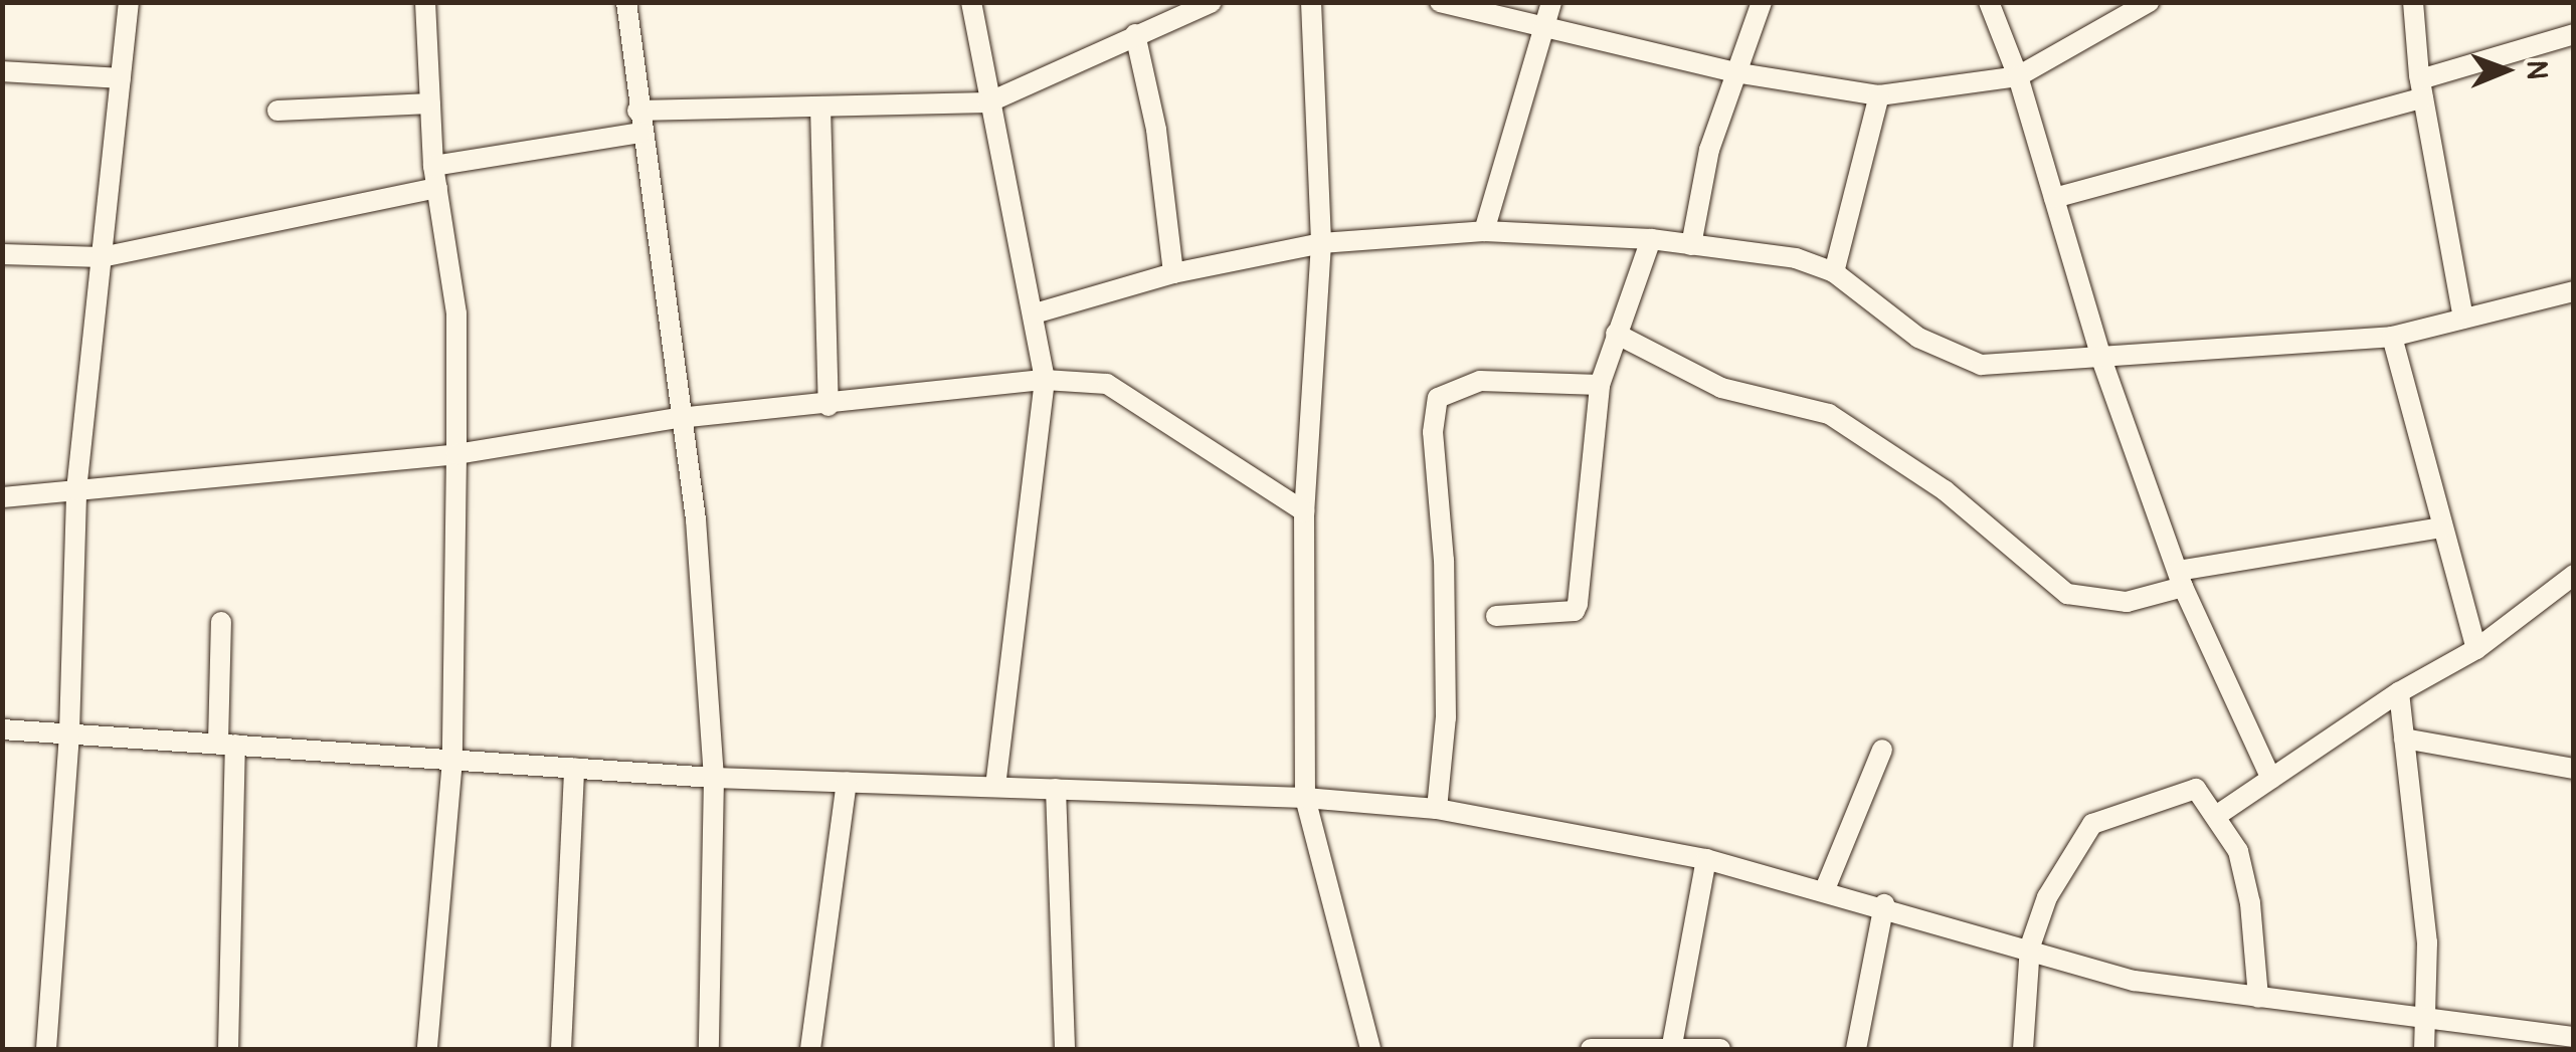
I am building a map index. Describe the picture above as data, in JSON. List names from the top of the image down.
{
  "north": "right"
}
